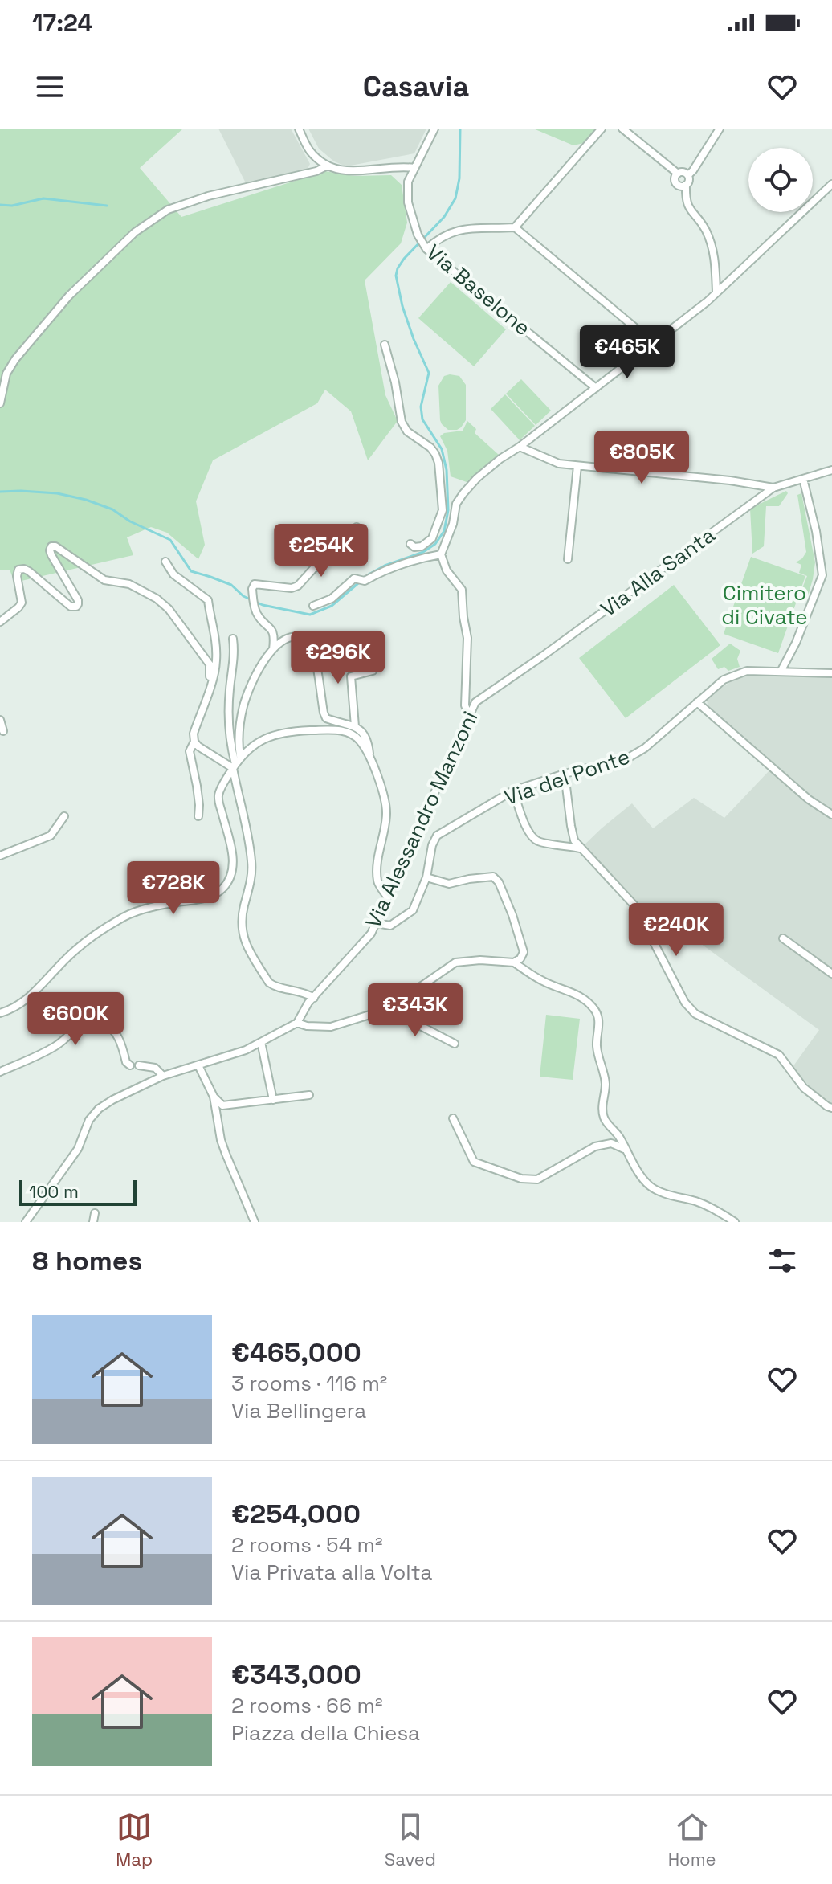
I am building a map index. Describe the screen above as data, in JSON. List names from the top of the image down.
{
  "streets": {
    "street": [
      "Via Baselone",
      "Via Alla Santa",
      "Via del Ponte",
      "Via Alessandro Manzoni"
    ]
  },
  "crossings": [
    ["Via Alla Santa", "Via Alessandro Manzoni"]
  ],
  "parks": ["Cimitero di Civate"],
  "scale_bar": "100 m",
  "page": {
    "status": "17:24",
    "header": "Casavia",
    "price": [
      "€465K",
      "€805K",
      "€254K",
      "€296K",
      "€728K",
      "€240K",
      "€343K",
      "€600K"
    ],
    "scale": "100 m",
    "heading": "8 homes",
    "list": [
      {
        "name": "€465,000",
        "note": "3 rooms · 116 m² · Via Bellingera"
      },
      {
        "name": "€254,000",
        "note": "2 rooms · 54 m² · Via Privata alla Volta"
      },
      {
        "name": "€343,000",
        "note": "2 rooms · 66 m² · Piazza della Chiesa"
      }
    ],
    "tabs": ["Map", "Saved", "Home"]
  }
}
